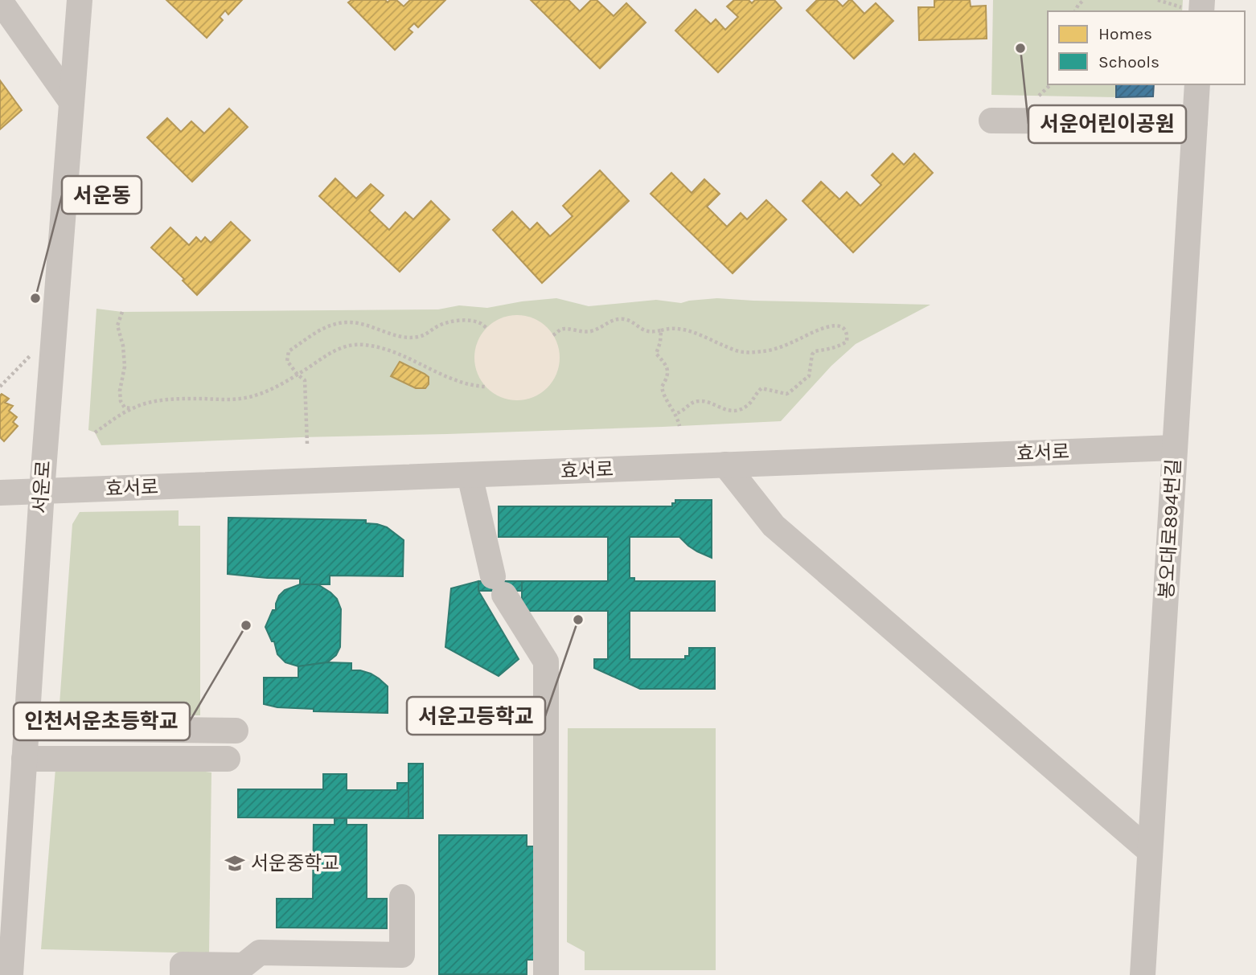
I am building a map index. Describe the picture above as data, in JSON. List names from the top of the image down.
{
  "streets": {
    "street": ["효서로", "서운로", "봉오대로894번길"]
  },
  "crossings": [
    ["효서로", "서운로"],
    ["효서로", "봉오대로894번길"]
  ],
  "places": {
    "other": [
      "서운어린이공원",
      "서운동",
      "서운고등학교",
      "인천서운초등학교"
    ],
    "school or university": ["서운중학교"]
  },
  "legend": ["Homes", "Schools"]
}
